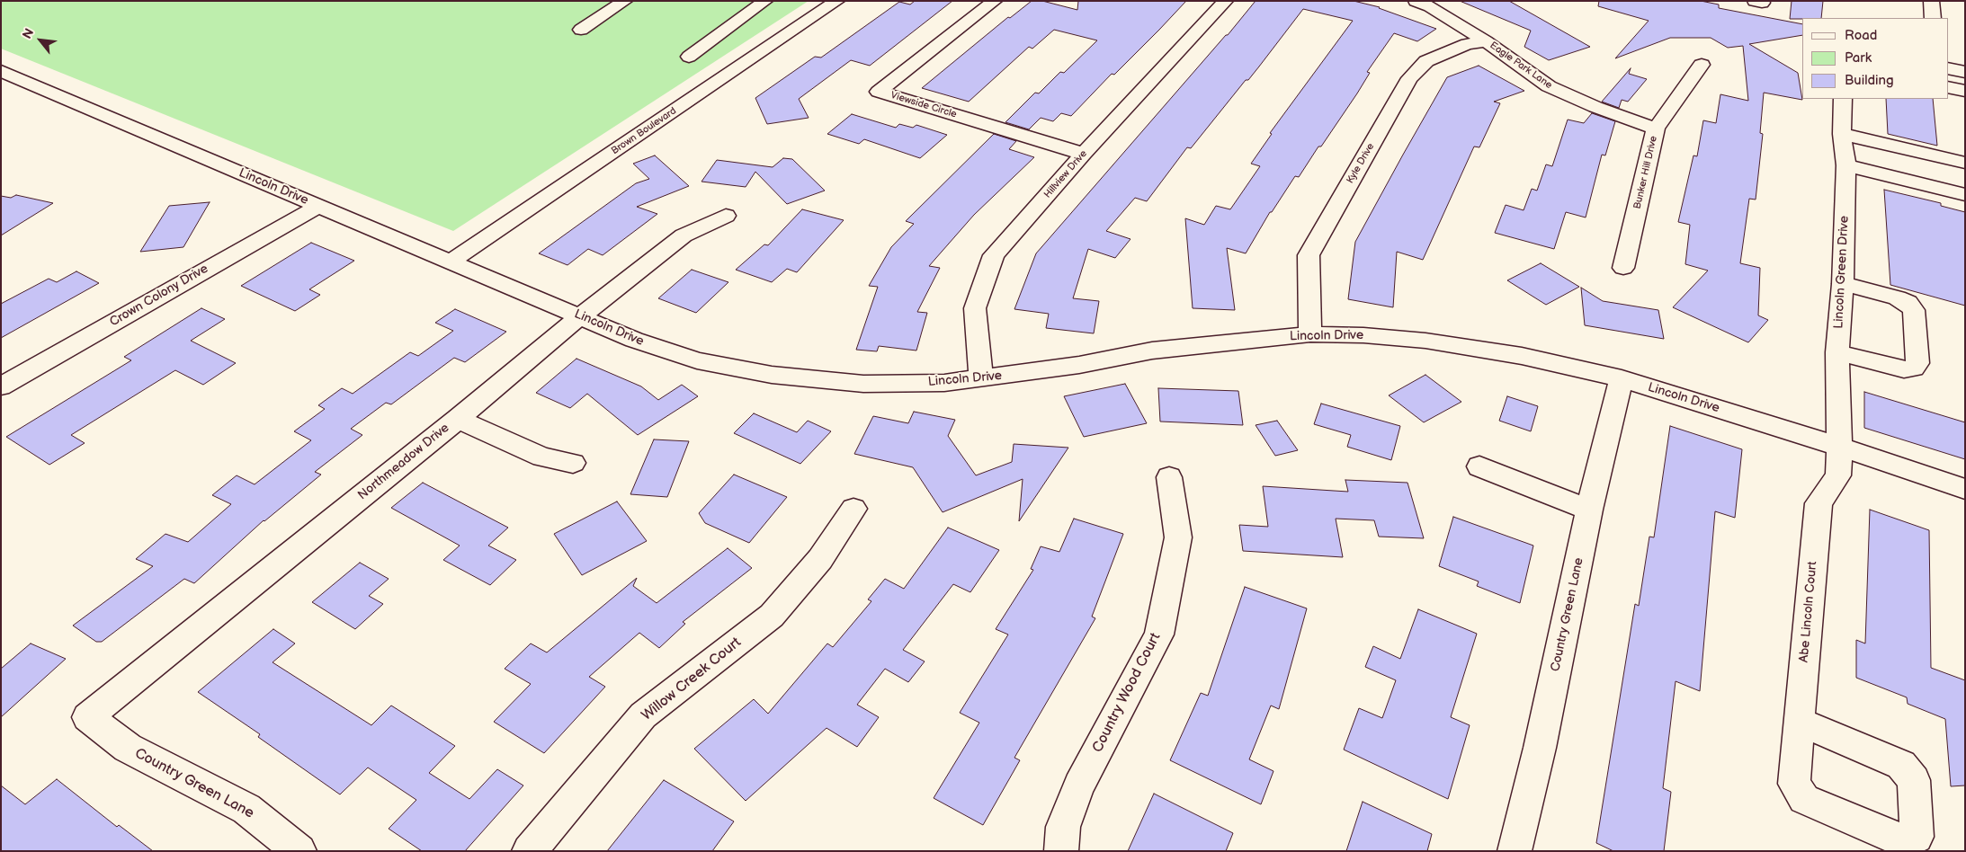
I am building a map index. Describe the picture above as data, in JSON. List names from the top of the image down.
{
  "streets": {
    "street": [
      "Eagle Park Lane",
      "Viewside Circle",
      "Brown Boulevard",
      "Kyle Drive",
      "Bunker Hill Drive",
      "Hillview Drive",
      "Lincoln Drive",
      "Lincoln Green Drive",
      "Crown Colony Drive",
      "Northmeadow Drive",
      "Abe Lincoln Court",
      "Country Green Lane",
      "Willow Creek Court",
      "Country Wood Court"
    ]
  },
  "crossings": [
    ["Eagle Park Lane", "Kyle Drive"],
    ["Eagle Park Lane", "Bunker Hill Drive"],
    ["Viewside Circle", "Hillview Drive"],
    ["Brown Boulevard", "Lincoln Drive"],
    ["Kyle Drive", "Lincoln Drive"],
    ["Hillview Drive", "Lincoln Drive"],
    ["Lincoln Drive", "Lincoln Green Drive"],
    ["Lincoln Drive", "Crown Colony Drive"],
    ["Lincoln Drive", "Northmeadow Drive"],
    ["Lincoln Drive", "Abe Lincoln Court"],
    ["Lincoln Drive", "Country Green Lane"],
    ["Lincoln Green Drive", "Abe Lincoln Court"],
    ["Northmeadow Drive", "Country Green Lane"]
  ],
  "legend": ["Road", "Park", "Building"],
  "north": "top left"
}
